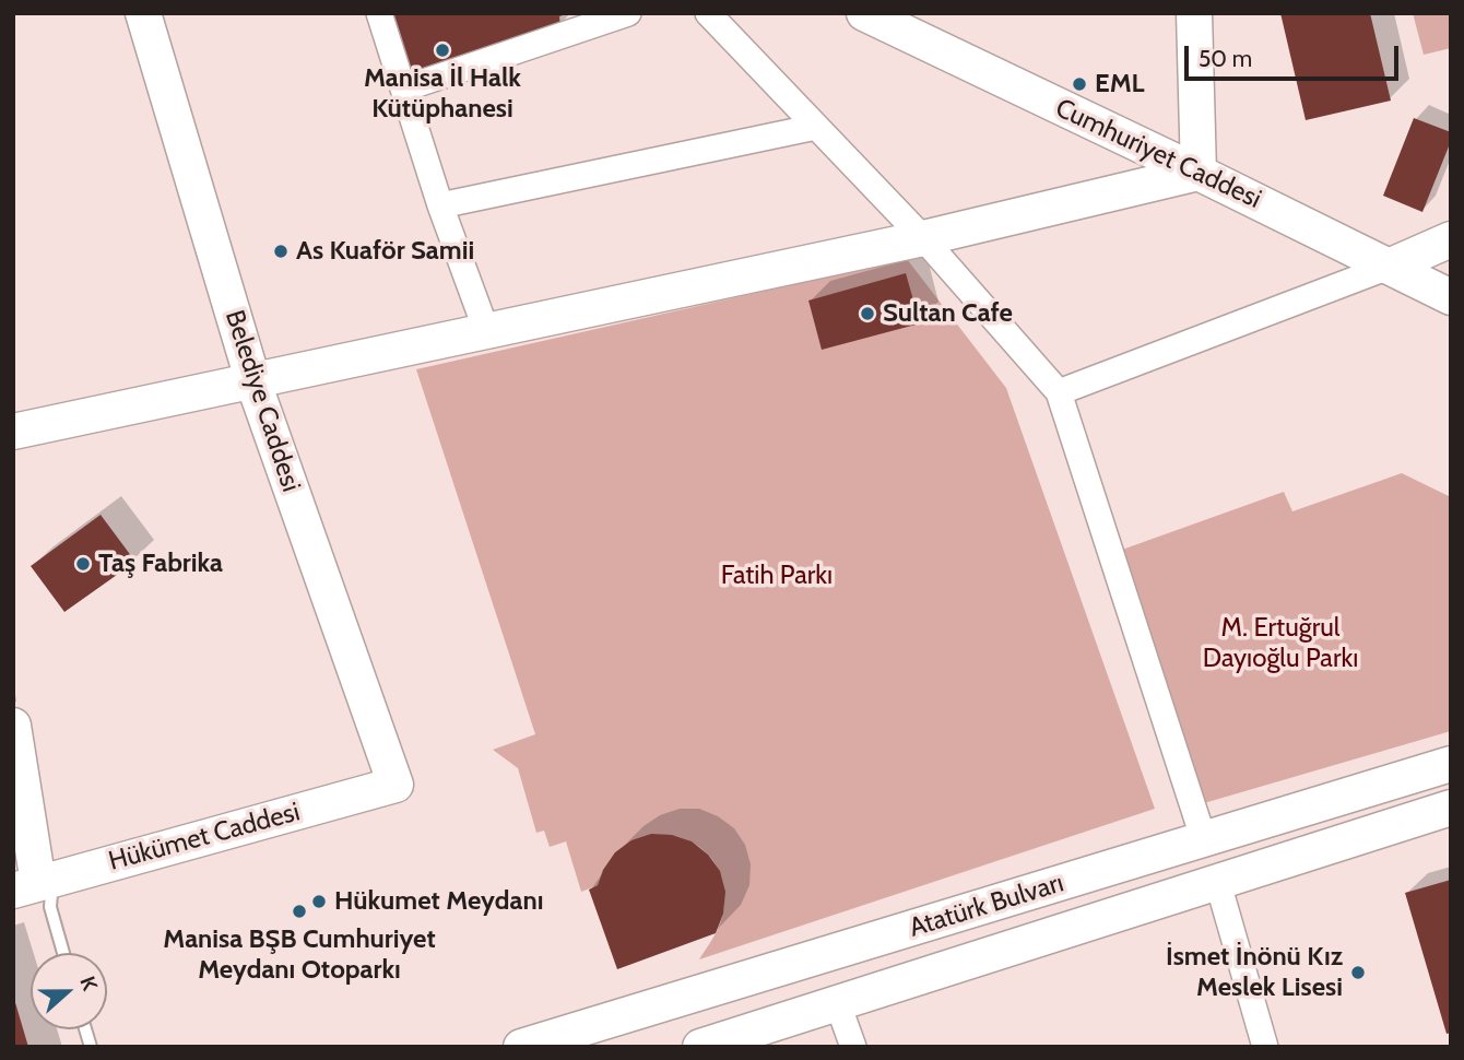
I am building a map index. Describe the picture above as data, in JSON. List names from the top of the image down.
{
  "streets": {
    "main road": [
      "Cumhuriyet Caddesi",
      "Belediye Caddesi",
      "Hükümet Caddesi",
      "Atatürk Bulvarı"
    ]
  },
  "crossings": [
    ["Belediye Caddesi", "Hükümet Caddesi"]
  ],
  "parks": ["Fatih Parkı", "M. Ertuğrul Dayıoğlu Parkı"],
  "places": [
    "Manisa İl Halk Kütüphanesi",
    "EML",
    "As Kuaför Samii",
    "Sultan Cafe",
    "Taş Fabrika",
    "Hükumet Meydanı",
    "Manisa BŞB Cumhuriyet Meydanı Otoparkı",
    "İsmet İnönü Kız Meslek Lisesi"
  ],
  "scale_bar": "50 m",
  "north": "right"
}
